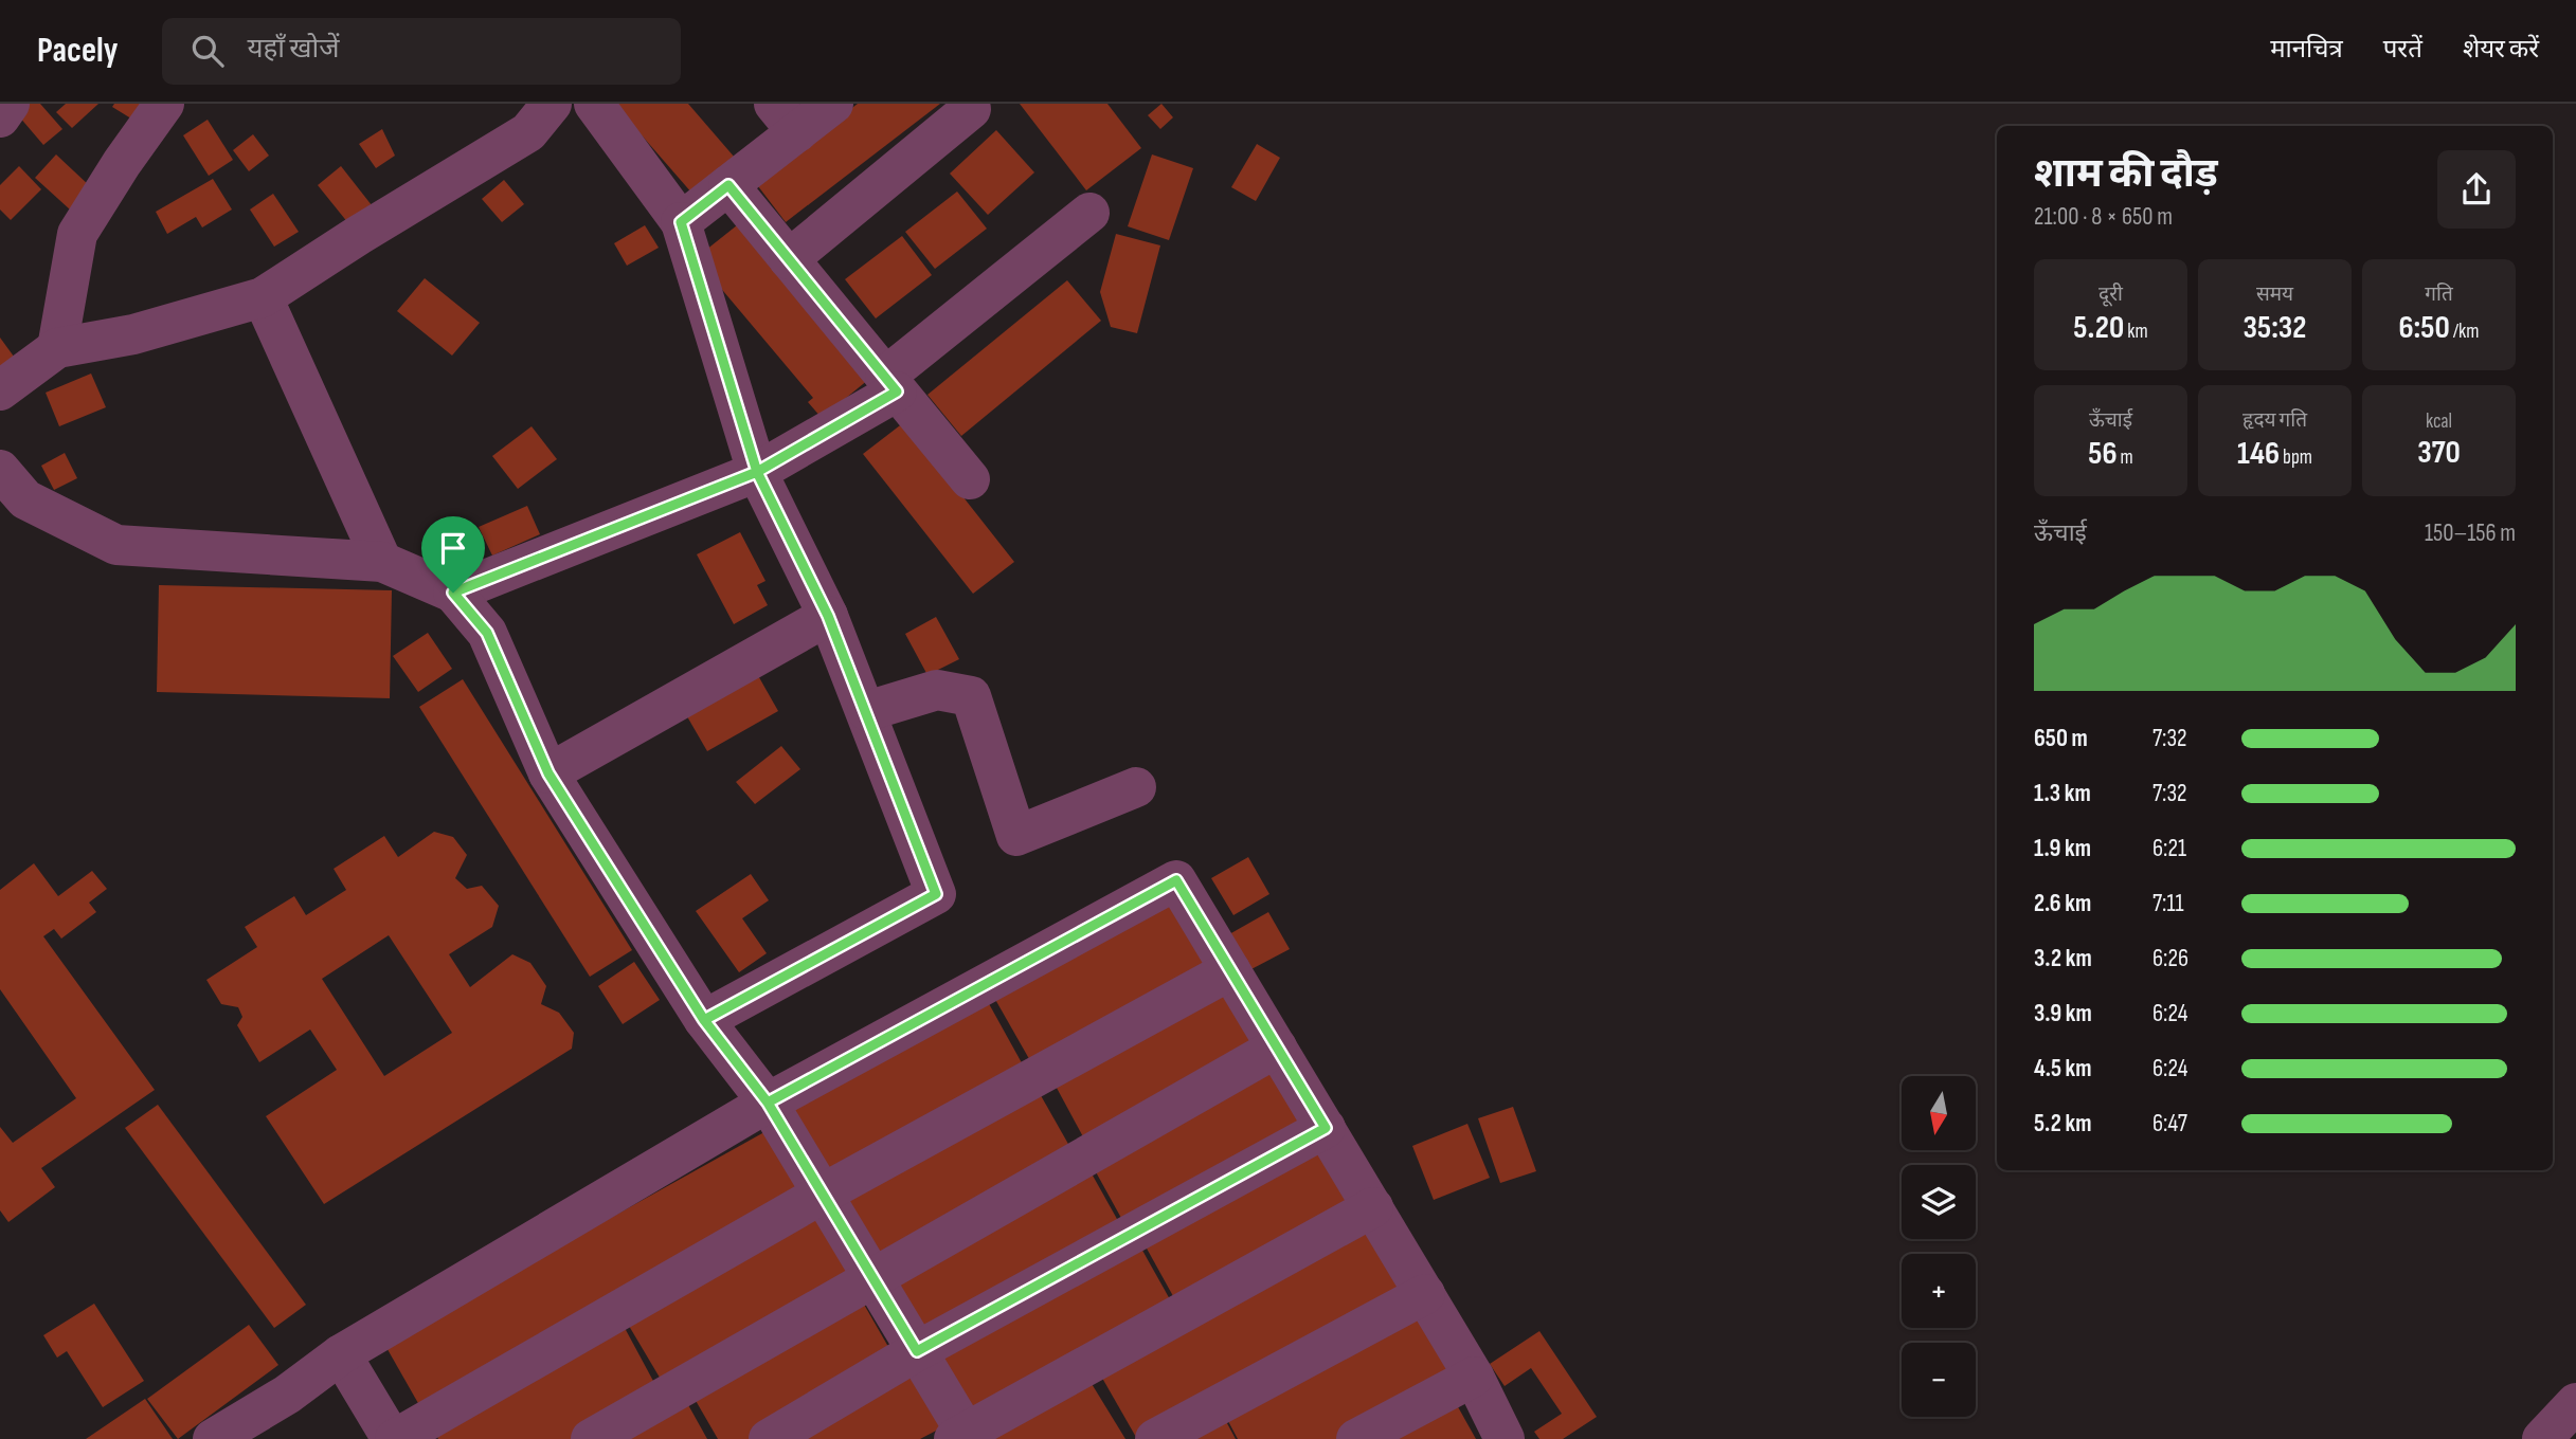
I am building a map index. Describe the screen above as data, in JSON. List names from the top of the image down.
{
  "north": "bottom",
  "page": {
    "header": "Pacely",
    "search": "यहाँ खोजें",
    "nav": ["मानचित्र", "परतें", "शेयर करें"],
    "heading": ["शाम की दौड़", "21:00 · 8 × 650 m"],
    "stats": [
      ["दूरी", "5.20 km"],
      ["समय", "35:32"],
      ["गति", "6:50 /km"],
      ["ऊँचाई", "56 m"],
      ["हृदय गति", "146 bpm"],
      ["kcal", "370"]
    ],
    "chart": ["ऊँचाई", "150–156 m"],
    "list": [
      {
        "name": "650 m",
        "note": "7:32"
      },
      {
        "name": "1.3 km",
        "note": "7:32"
      },
      {
        "name": "1.9 km",
        "note": "6:21"
      },
      {
        "name": "2.6 km",
        "note": "7:11"
      },
      {
        "name": "3.2 km",
        "note": "6:26"
      },
      {
        "name": "3.9 km",
        "note": "6:24"
      },
      {
        "name": "4.5 km",
        "note": "6:24"
      },
      {
        "name": "5.2 km",
        "note": "6:47"
      }
    ],
    "map_buttons": ["+", "−"]
  }
}
